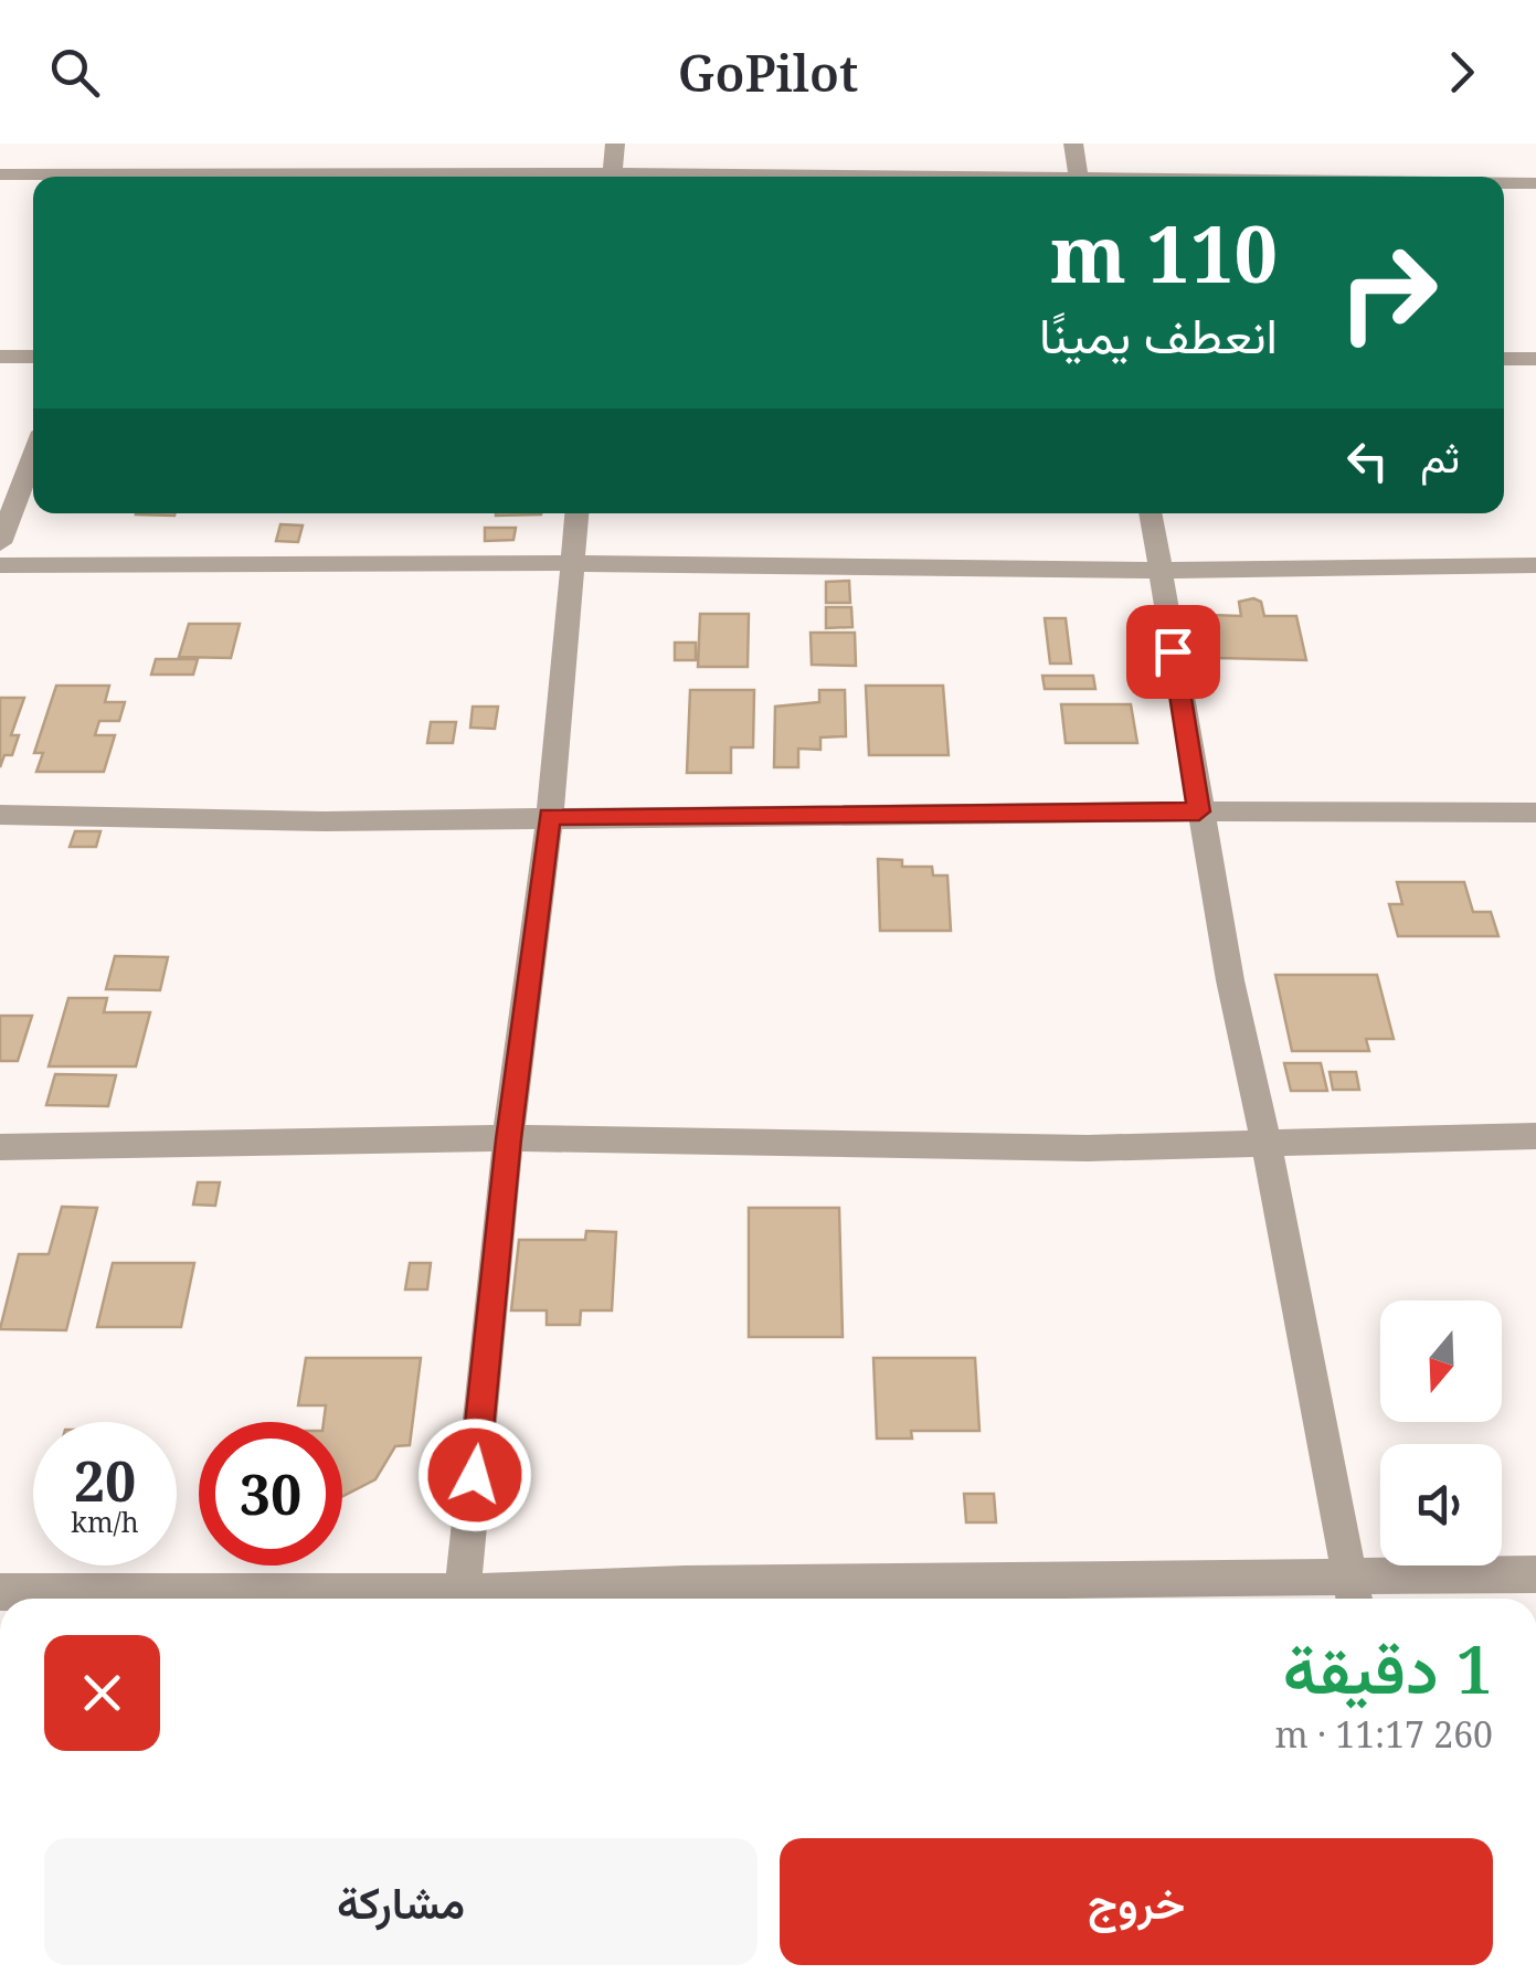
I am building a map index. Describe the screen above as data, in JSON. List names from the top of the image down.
{
  "north": "bottom",
  "page": {
    "header": "GoPilot",
    "turn": ["110 m", "انعطف يمينًا"],
    "then": "ثم",
    "speed": "20 km/h",
    "limit": "30",
    "heading": ["1 دقيقة", "260 m · 11:17"],
    "buttons": ["خروج", "مشاركة"]
  }
}
